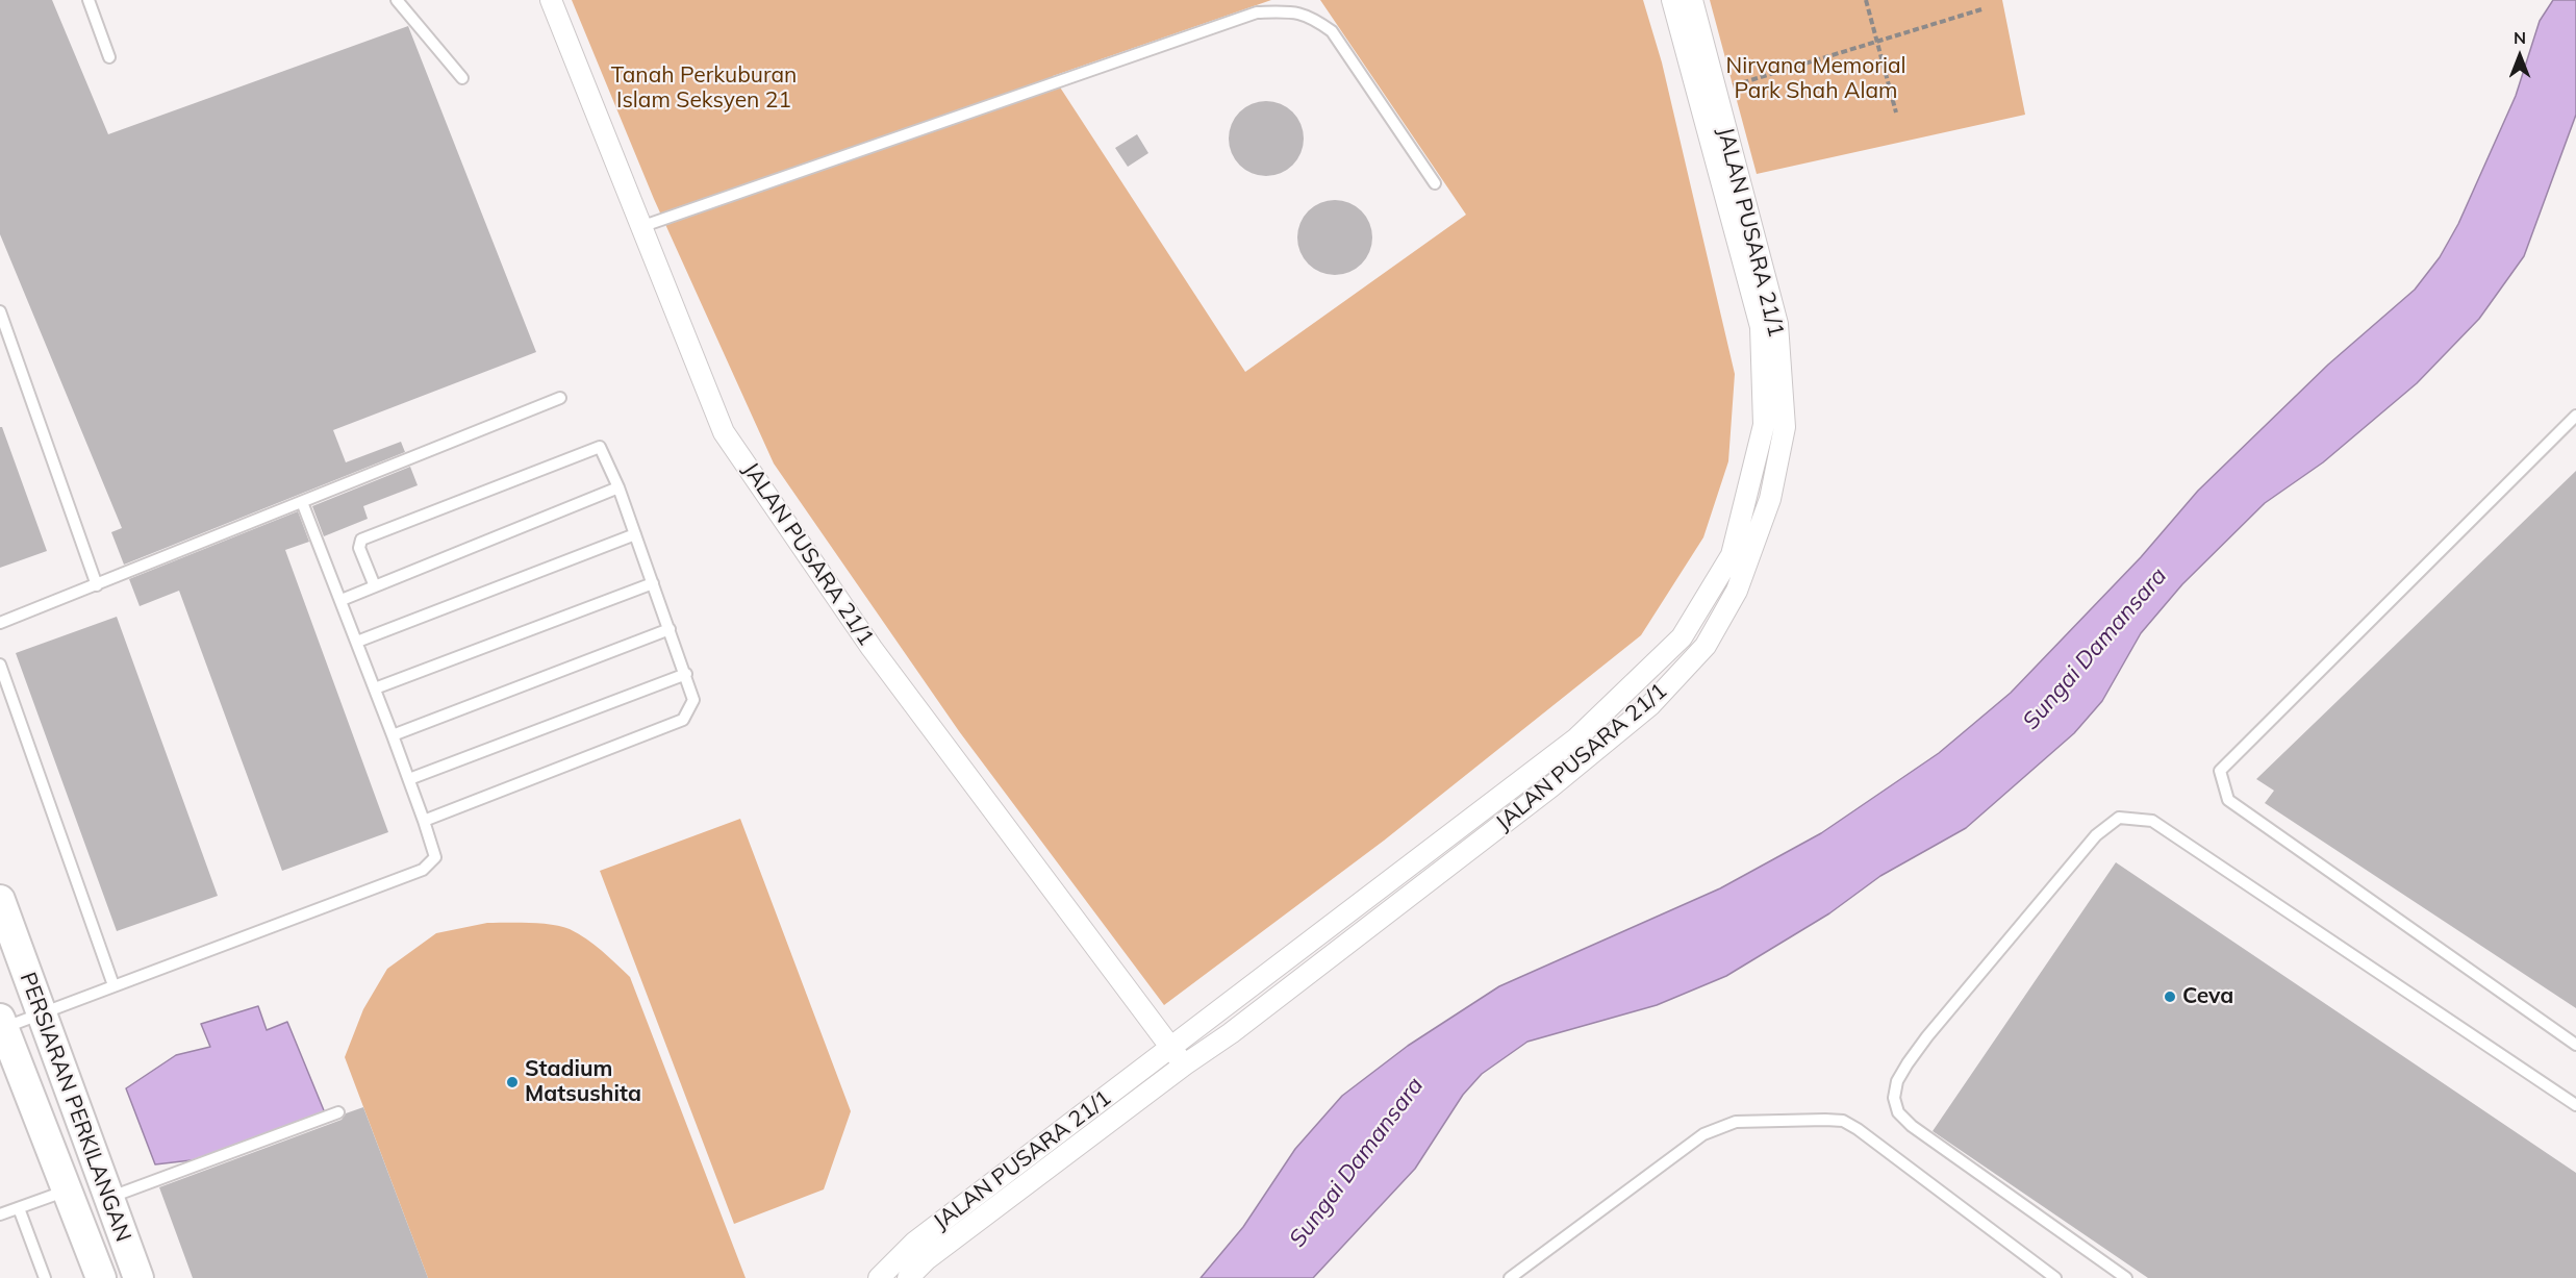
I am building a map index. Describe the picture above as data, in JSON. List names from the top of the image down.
{
  "streets": {
    "main road": ["PERSIARAN PERKILANGAN"],
    "street": ["JALAN PUSARA 21/1"]
  },
  "water": ["Sungai Damansara"],
  "parks": ["Nirvana Memorial Park Shah Alam", "Tanah Perkuburan Islam Seksyen 21"],
  "places": ["Ceva", "Stadium Matsushita"],
  "north": "top"
}
